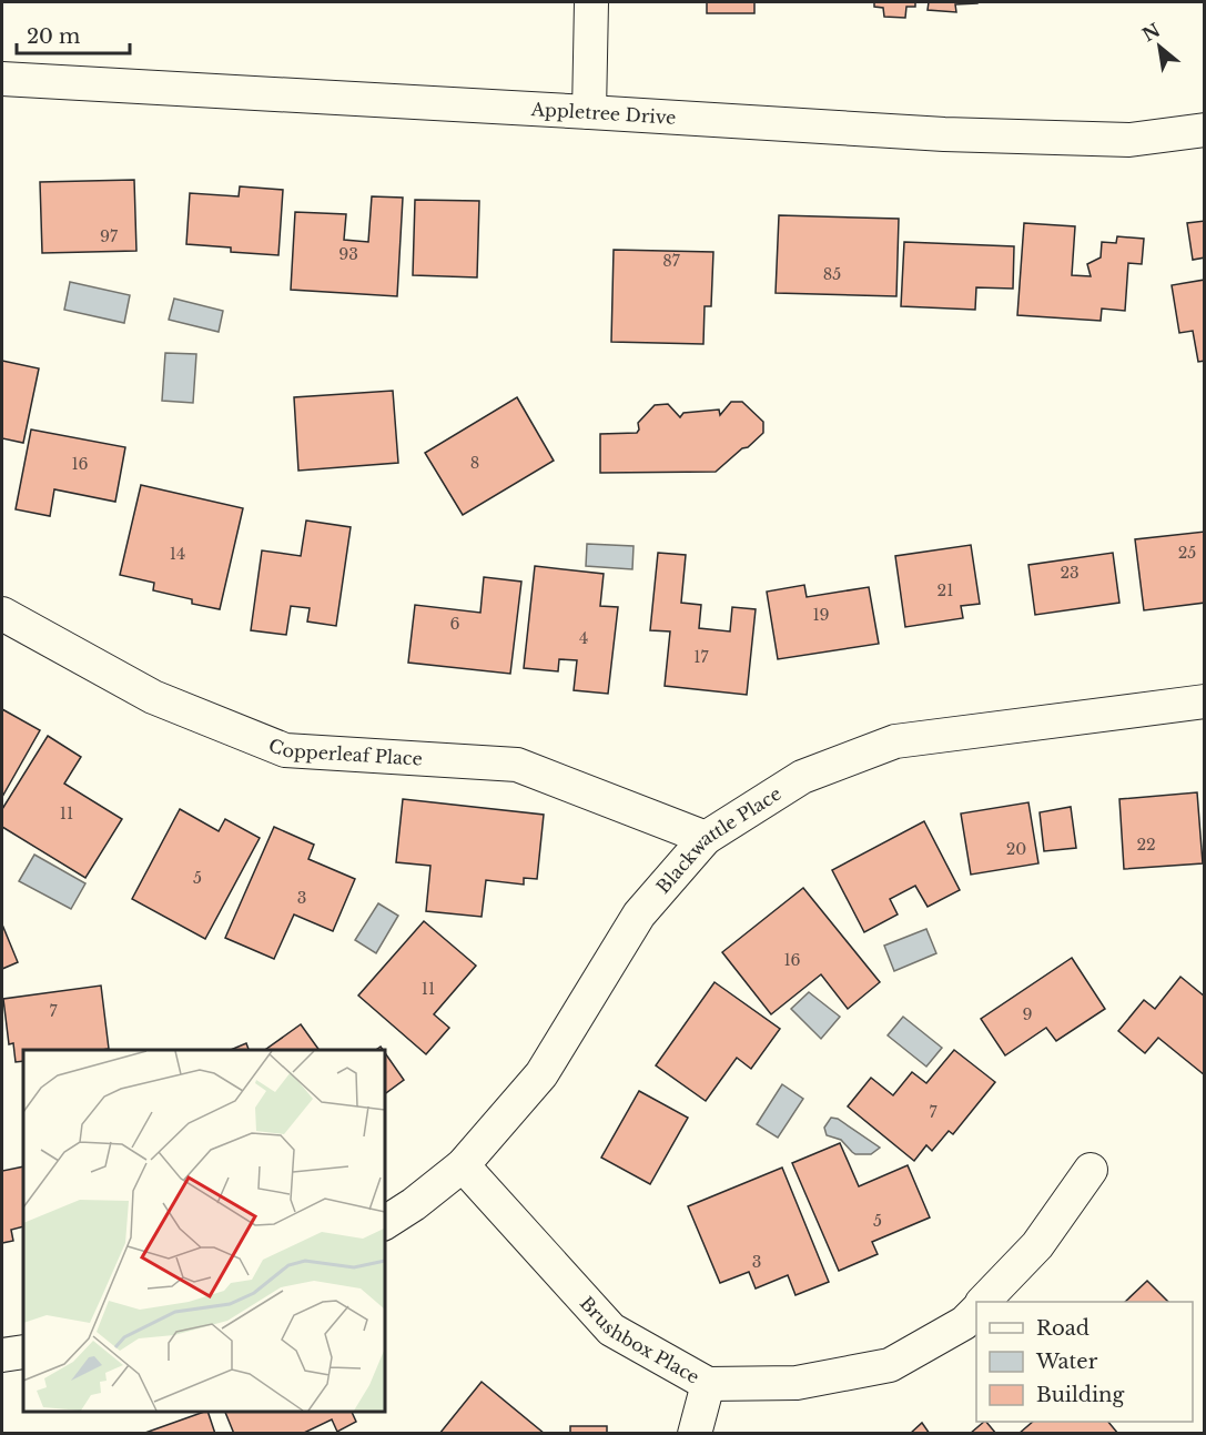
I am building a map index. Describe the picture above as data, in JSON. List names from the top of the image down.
{
  "streets": {
    "street": [
      "Appletree Drive",
      "Copperleaf Place",
      "Blackwattle Place",
      "Brushbox Place"
    ]
  },
  "crossings": [
    ["Copperleaf Place", "Blackwattle Place"],
    ["Blackwattle Place", "Brushbox Place"]
  ],
  "house_numbers": [
    "97",
    "93",
    "87",
    "85",
    "8",
    "16",
    "25",
    "14",
    "23",
    "21",
    "19",
    "6",
    "4",
    "17",
    "11",
    "22",
    "20",
    "5",
    "3",
    "16",
    "11",
    "7",
    "9",
    "7",
    "5",
    "3"
  ],
  "legend": ["Road", "Water", "Building"],
  "scale_bar": "20 m",
  "north": "top left"
}
